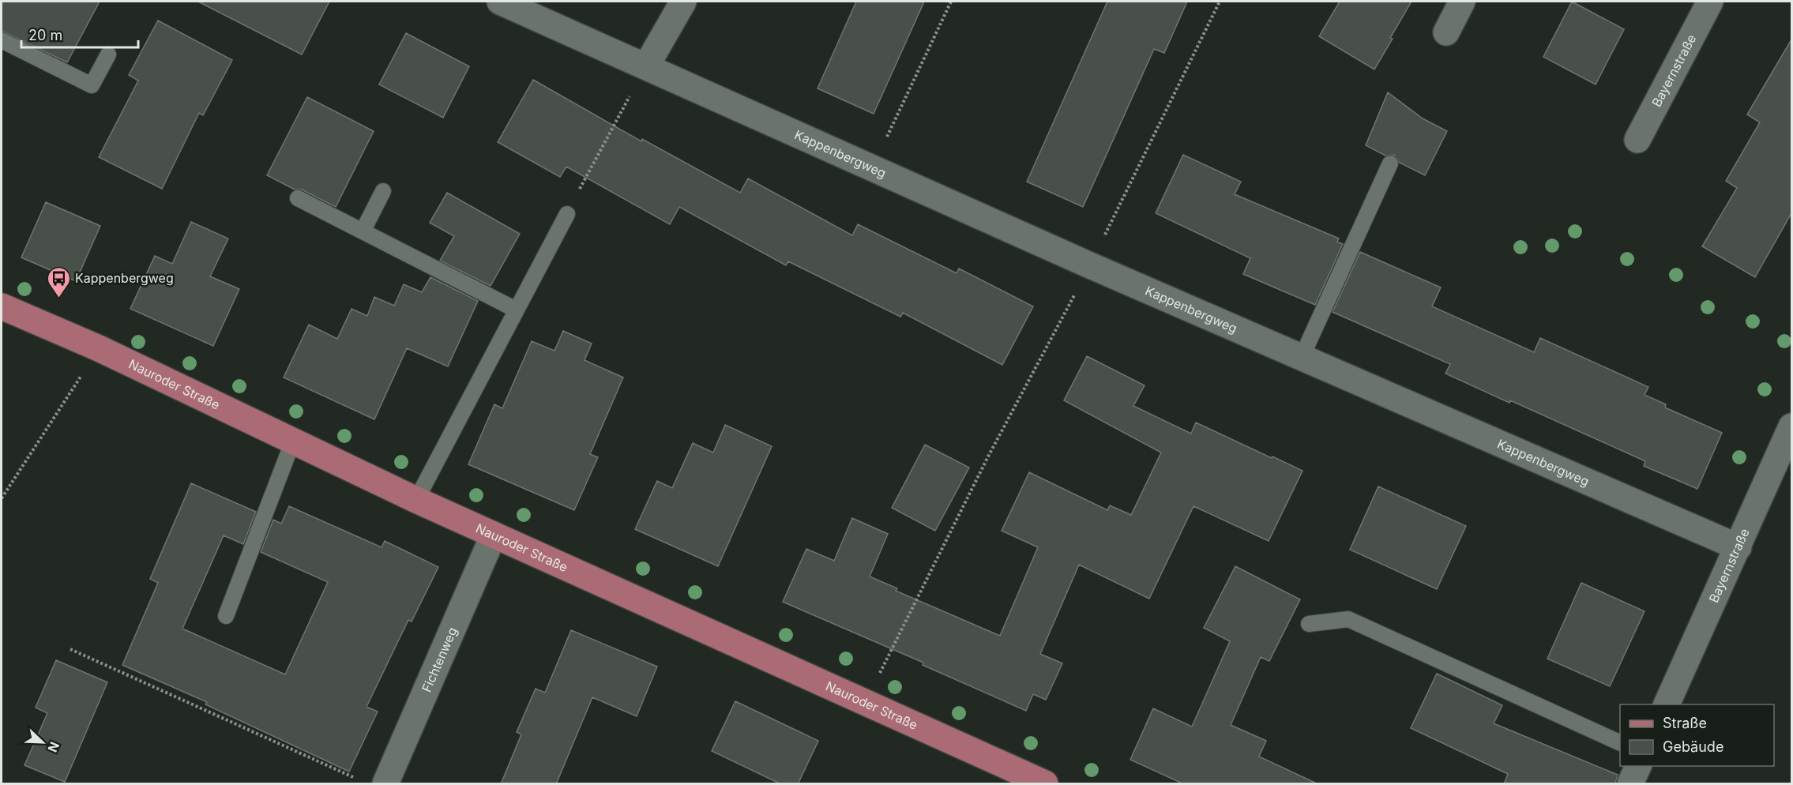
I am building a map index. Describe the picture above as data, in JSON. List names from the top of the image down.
{
  "streets": {
    "main road": ["Nauroder Straße"],
    "street": ["Bayernstraße", "Kappenbergweg", "Fichtenweg"]
  },
  "crossings": [
    ["Bayernstraße", "Kappenbergweg"],
    ["Nauroder Straße", "Fichtenweg"]
  ],
  "places": {
    "bus stop": ["Kappenbergweg"]
  },
  "legend": ["Straße", "Gebäude"],
  "scale_bar": "20 m",
  "north": "bottom right"
}
